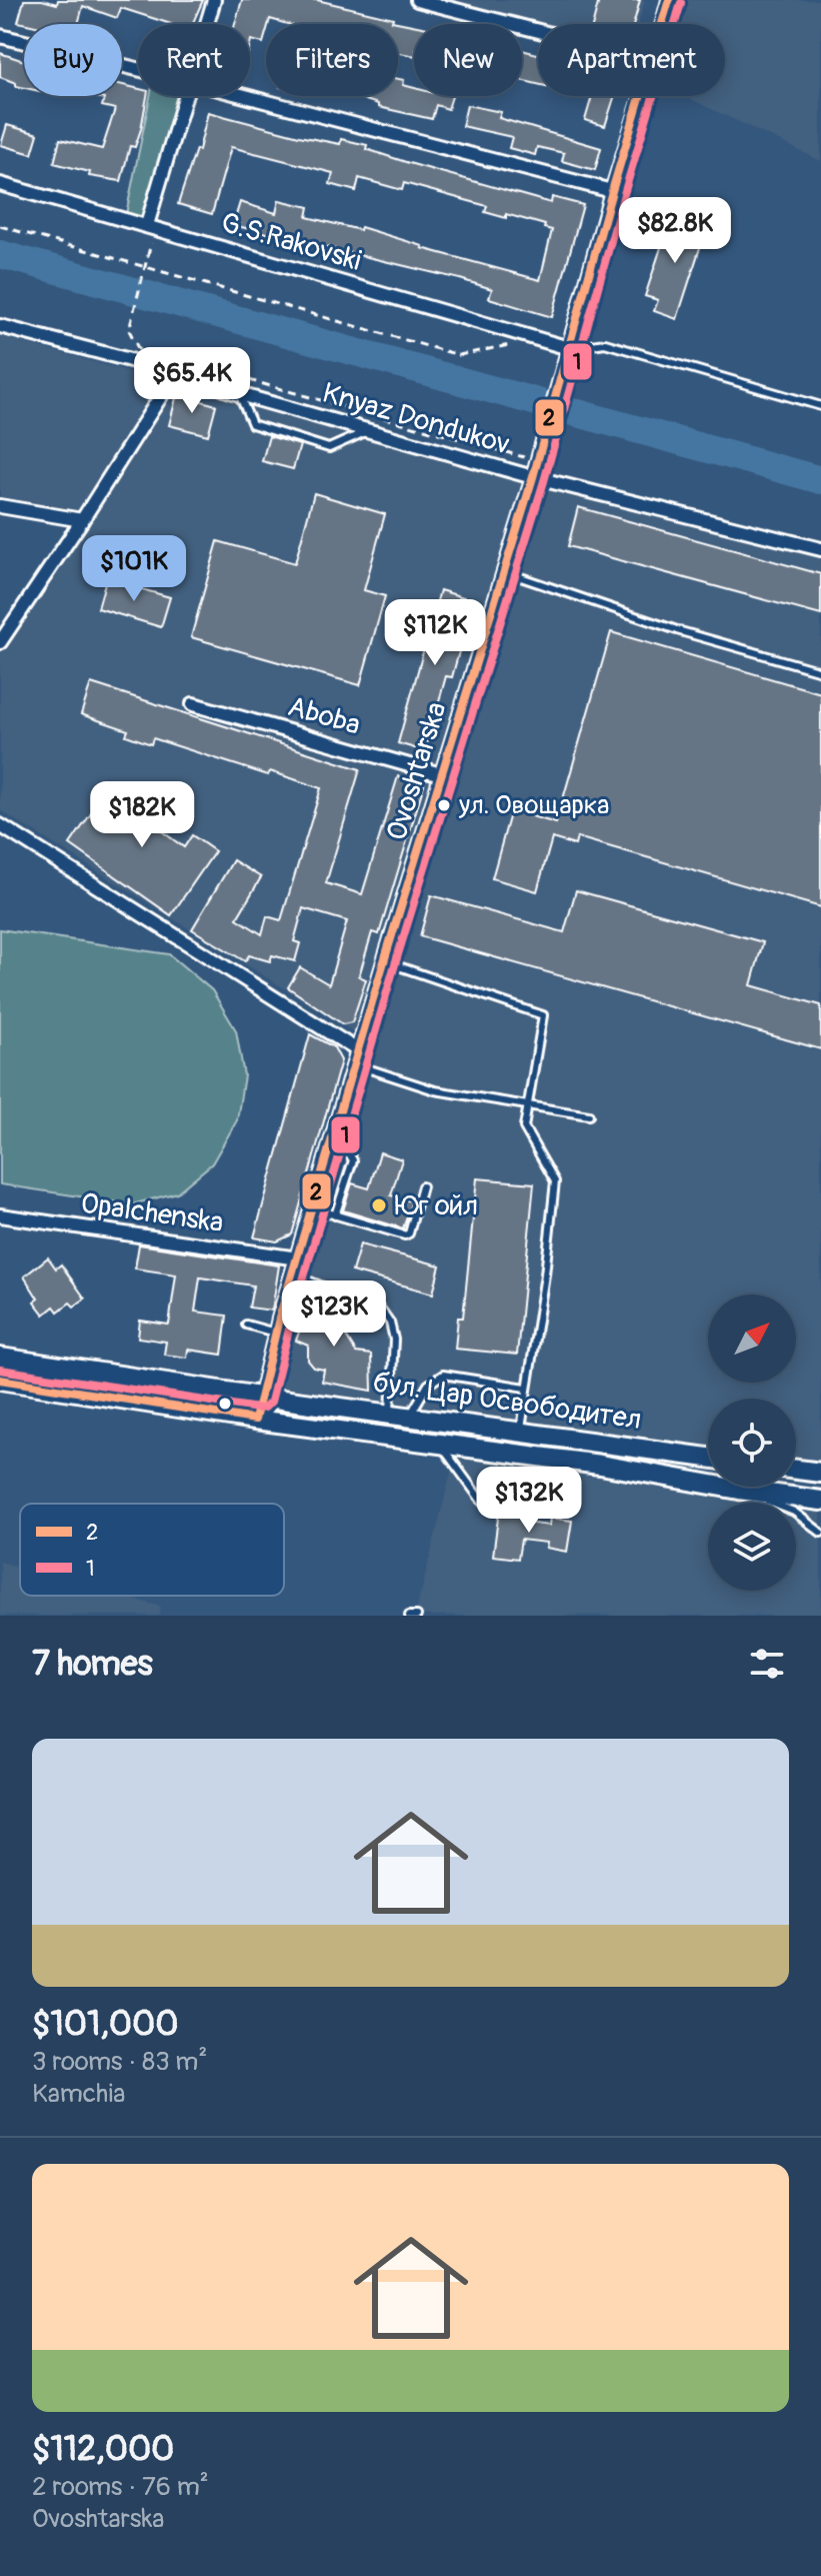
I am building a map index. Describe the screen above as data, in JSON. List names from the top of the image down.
{
  "streets": {
    "main road": ["бул. Цар Освободител"],
    "street": [
      "G.S.Rakovski",
      "Knyaz Dondukov",
      "Aboba",
      "Ovoshtarska",
      "Opalchenska"
    ]
  },
  "crossings": [
    ["G.S.Rakovski", "Ovoshtarska"],
    ["Knyaz Dondukov", "Ovoshtarska"],
    ["Aboba", "Ovoshtarska"],
    ["Ovoshtarska", "Opalchenska"],
    ["Ovoshtarska", "бул. Цар Освободител"]
  ],
  "places": ["ул. Овощарка", "Юг ойл"],
  "lines": ["transit line 2", "transit line 1"],
  "legend": ["2", "1"],
  "north": "top right",
  "page": {
    "chip": [
      "Buy",
      "Rent",
      "Filters",
      "New",
      "Apartment"
    ],
    "price": [
      "$82.8K",
      "$65.4K",
      "$101K",
      "$112K",
      "$182K",
      "$123K",
      "$132K"
    ],
    "heading": "7 homes",
    "list": [
      {
        "name": "$101,000",
        "note": "3 rooms · 83 m² · Kamchia"
      },
      {
        "name": "$112,000",
        "note": "2 rooms · 76 m² · Ovoshtarska"
      }
    ]
  }
}
